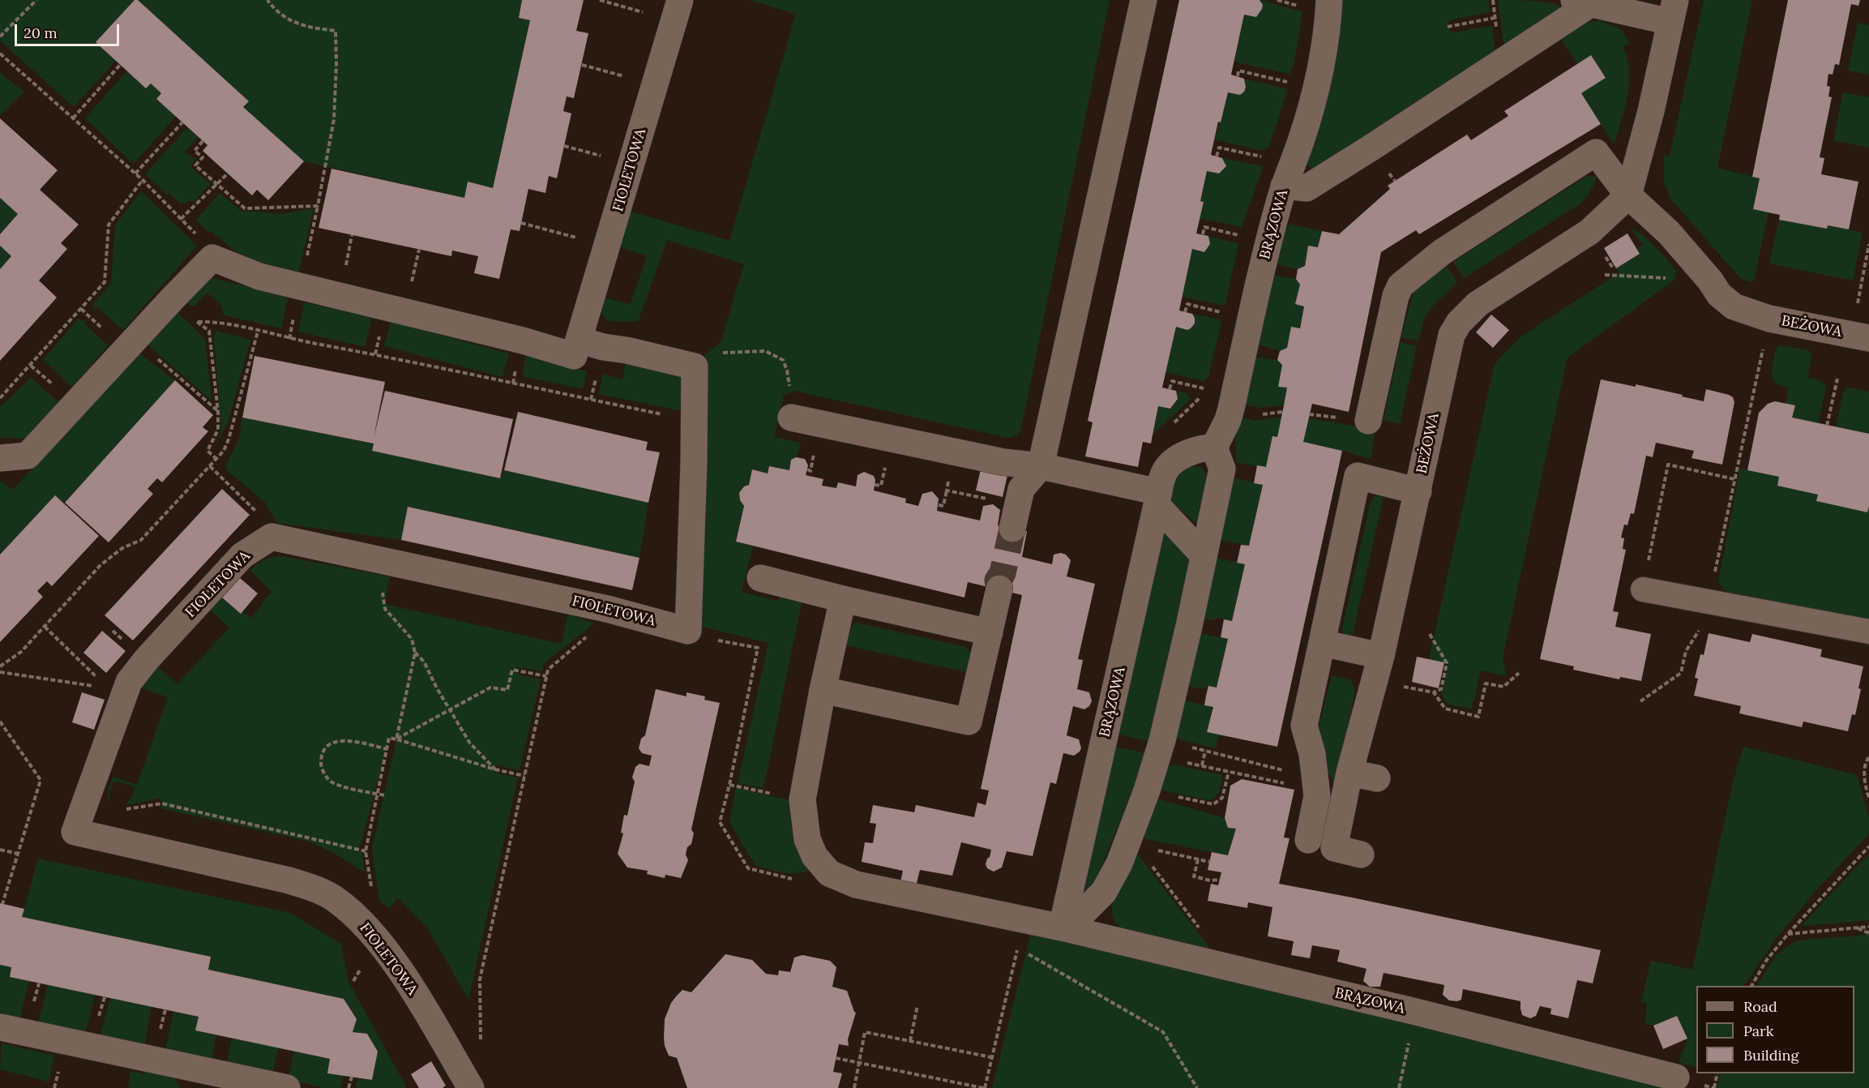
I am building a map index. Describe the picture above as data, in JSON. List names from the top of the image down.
{
  "streets": {
    "street": ["FIOLETOWA", "BRĄZOWA", "BEŻOWA"]
  },
  "legend": ["Road", "Park", "Building"],
  "scale_bar": "20 m"
}
